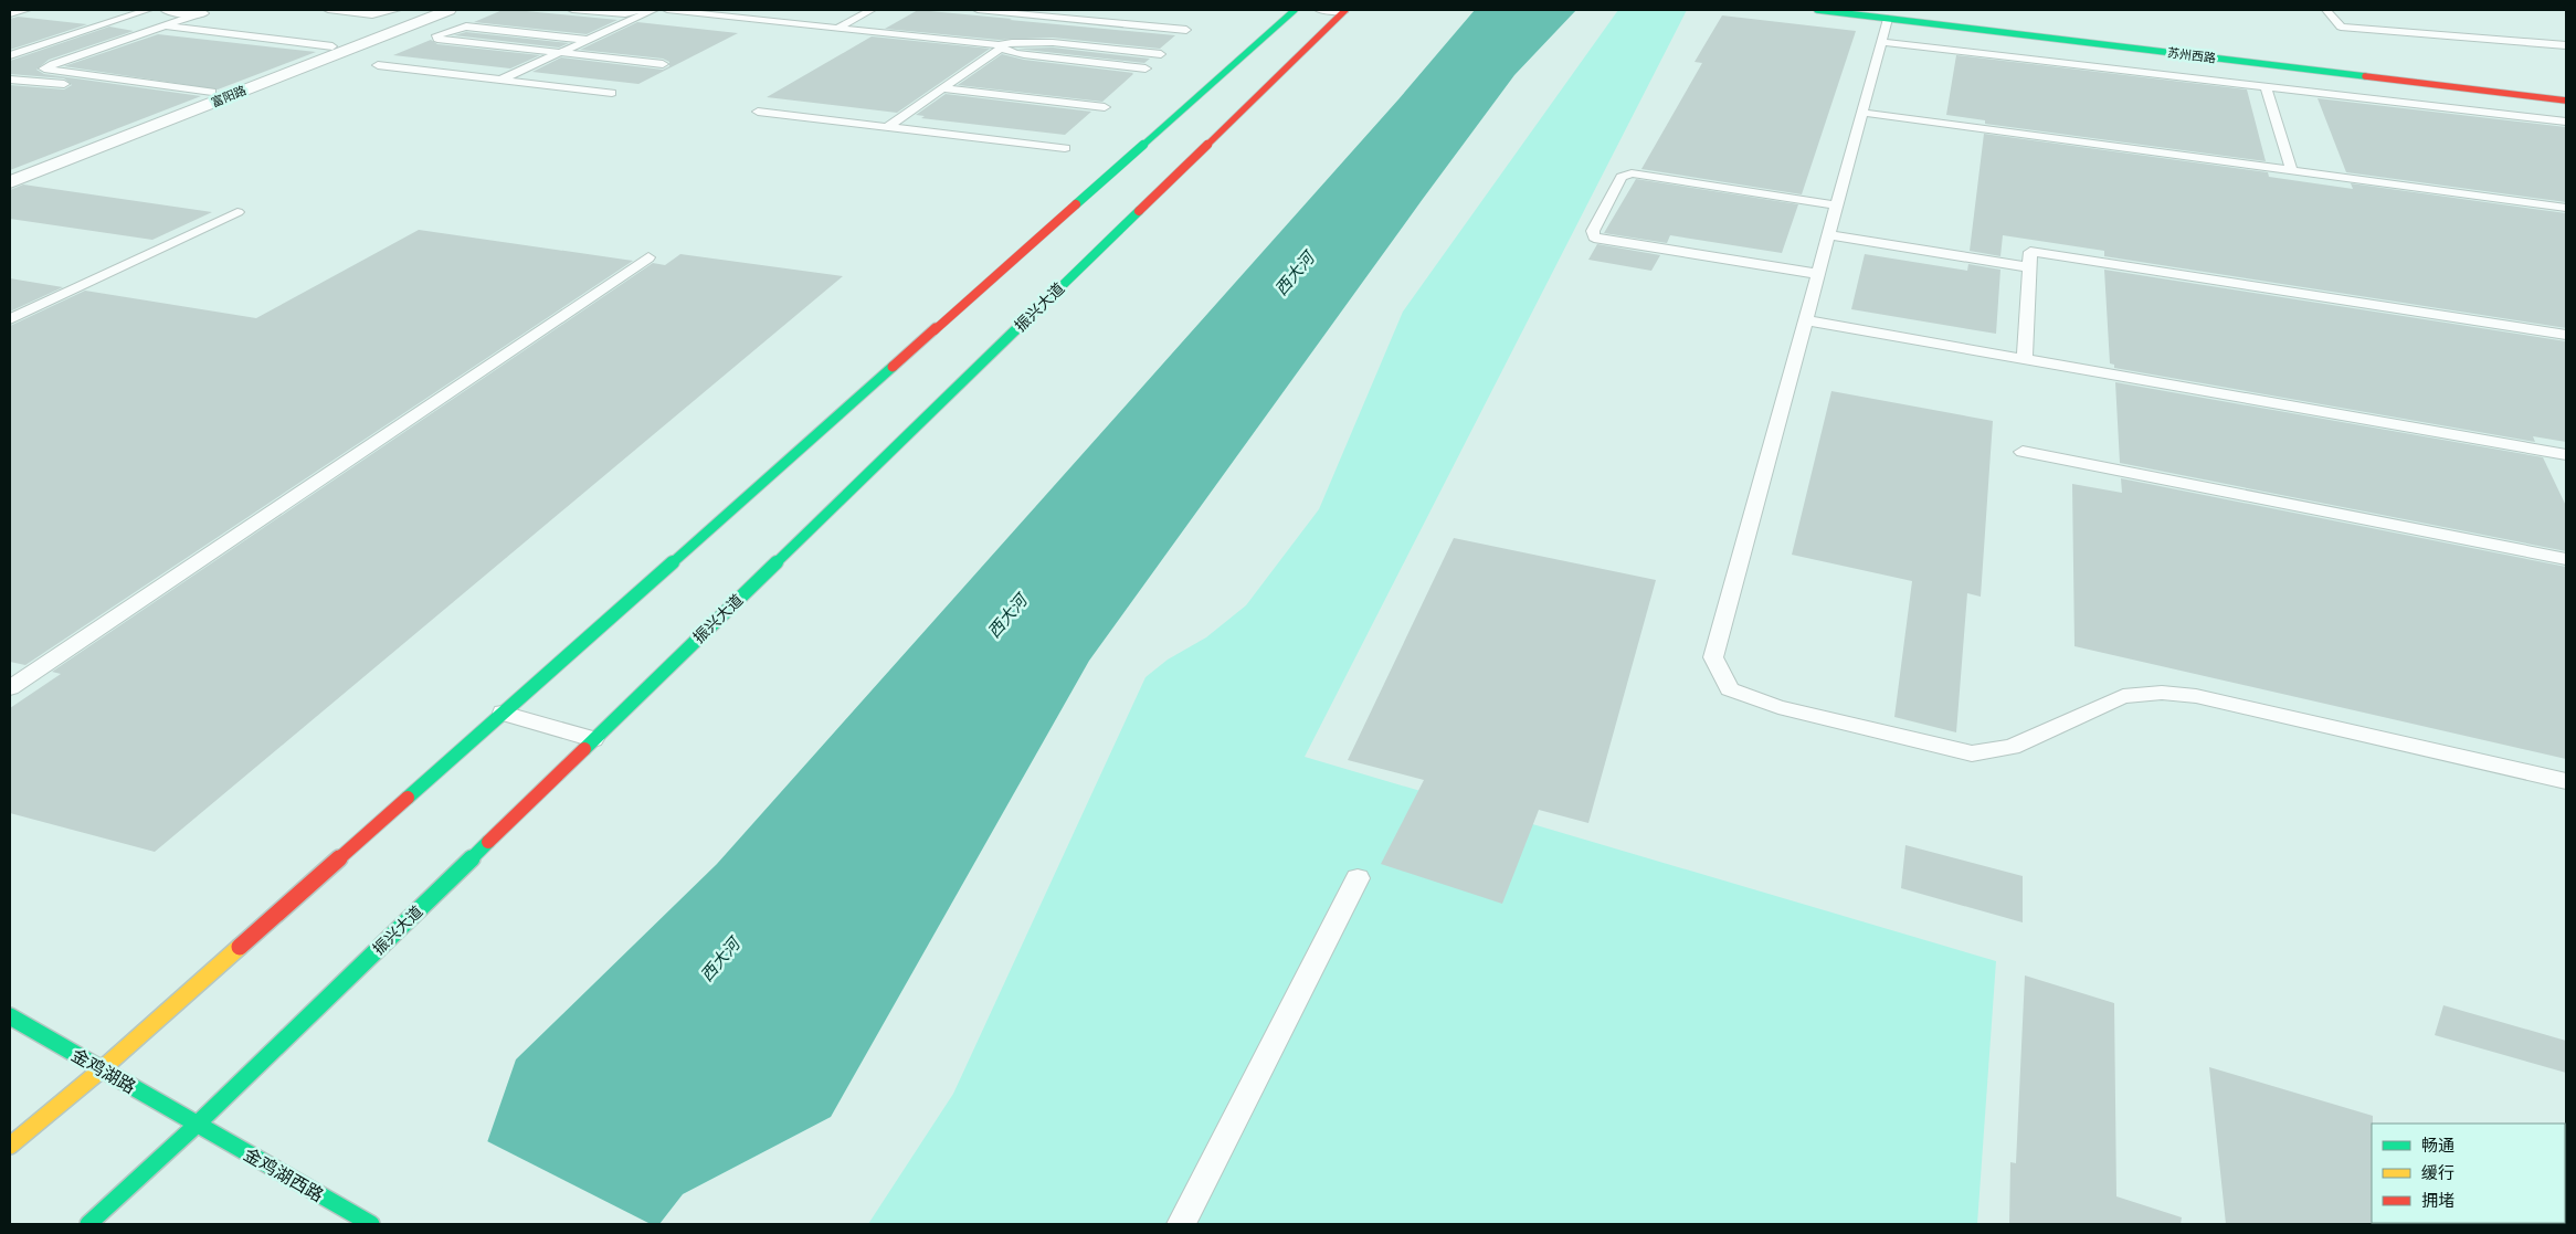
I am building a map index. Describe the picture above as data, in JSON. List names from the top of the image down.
{
  "streets": {
    "main road": [
      "苏州西路",
      "振兴大道",
      "金鸡湖路",
      "金鸡湖西路"
    ],
    "street": ["富阳路"]
  },
  "crossings": [
    ["振兴大道", "金鸡湖路"],
    ["振兴大道", "金鸡湖西路"],
    ["金鸡湖路", "金鸡湖西路"]
  ],
  "water": ["西大河"],
  "legend": ["畅通", "缓行", "拥堵"]
}
